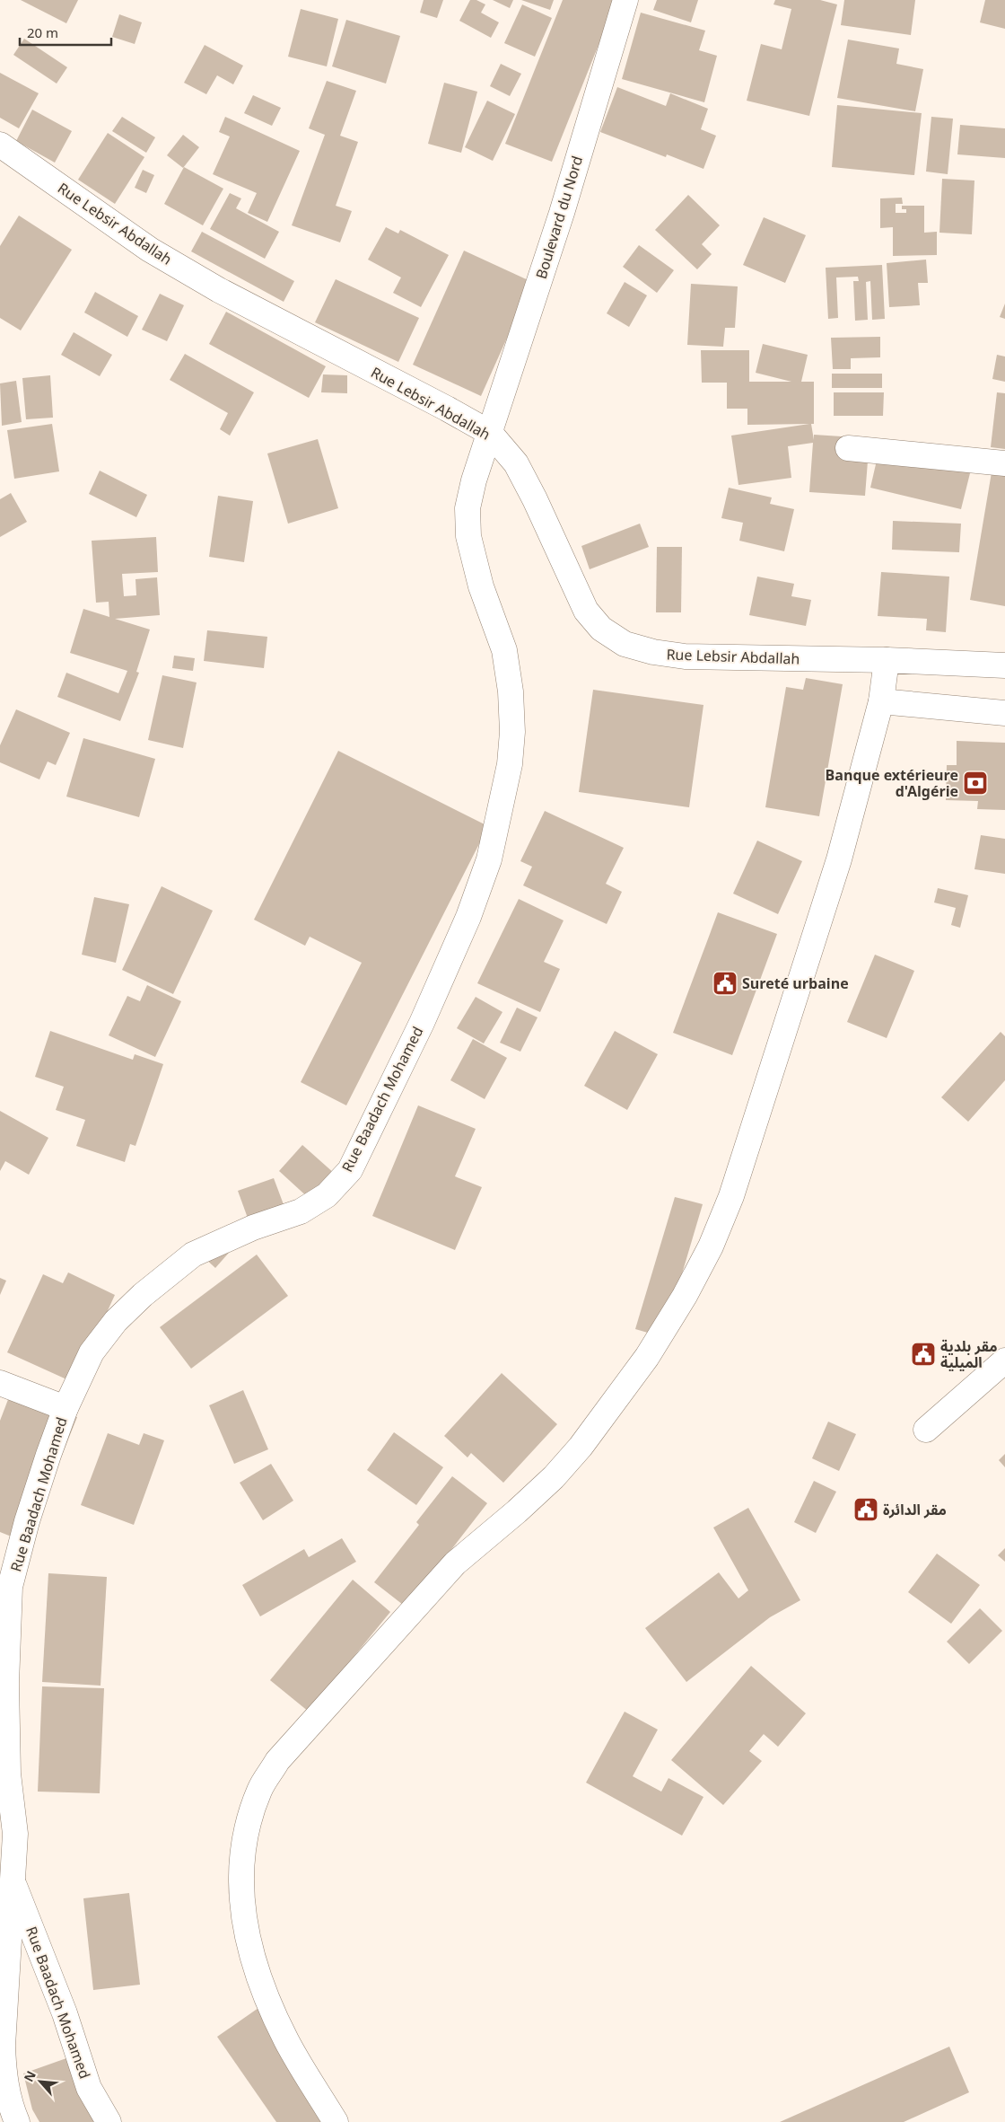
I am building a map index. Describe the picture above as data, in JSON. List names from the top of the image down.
{
  "streets": {
    "street": ["Boulevard du Nord", "Rue Lebsir Abdallah", "Rue Baadach Mohamed"]
  },
  "crossings": [
    ["Boulevard du Nord", "Rue Lebsir Abdallah"],
    ["Boulevard du Nord", "Rue Baadach Mohamed"],
    ["Rue Lebsir Abdallah", "Rue Baadach Mohamed"]
  ],
  "places": {
    "bank": ["Banque extérieure d'Algérie"],
    "public building": ["Sureté urbaine", "مقر بلدية الميلية", "مقر الدائرة"]
  },
  "scale_bar": "20 m",
  "north": "top left"
}
